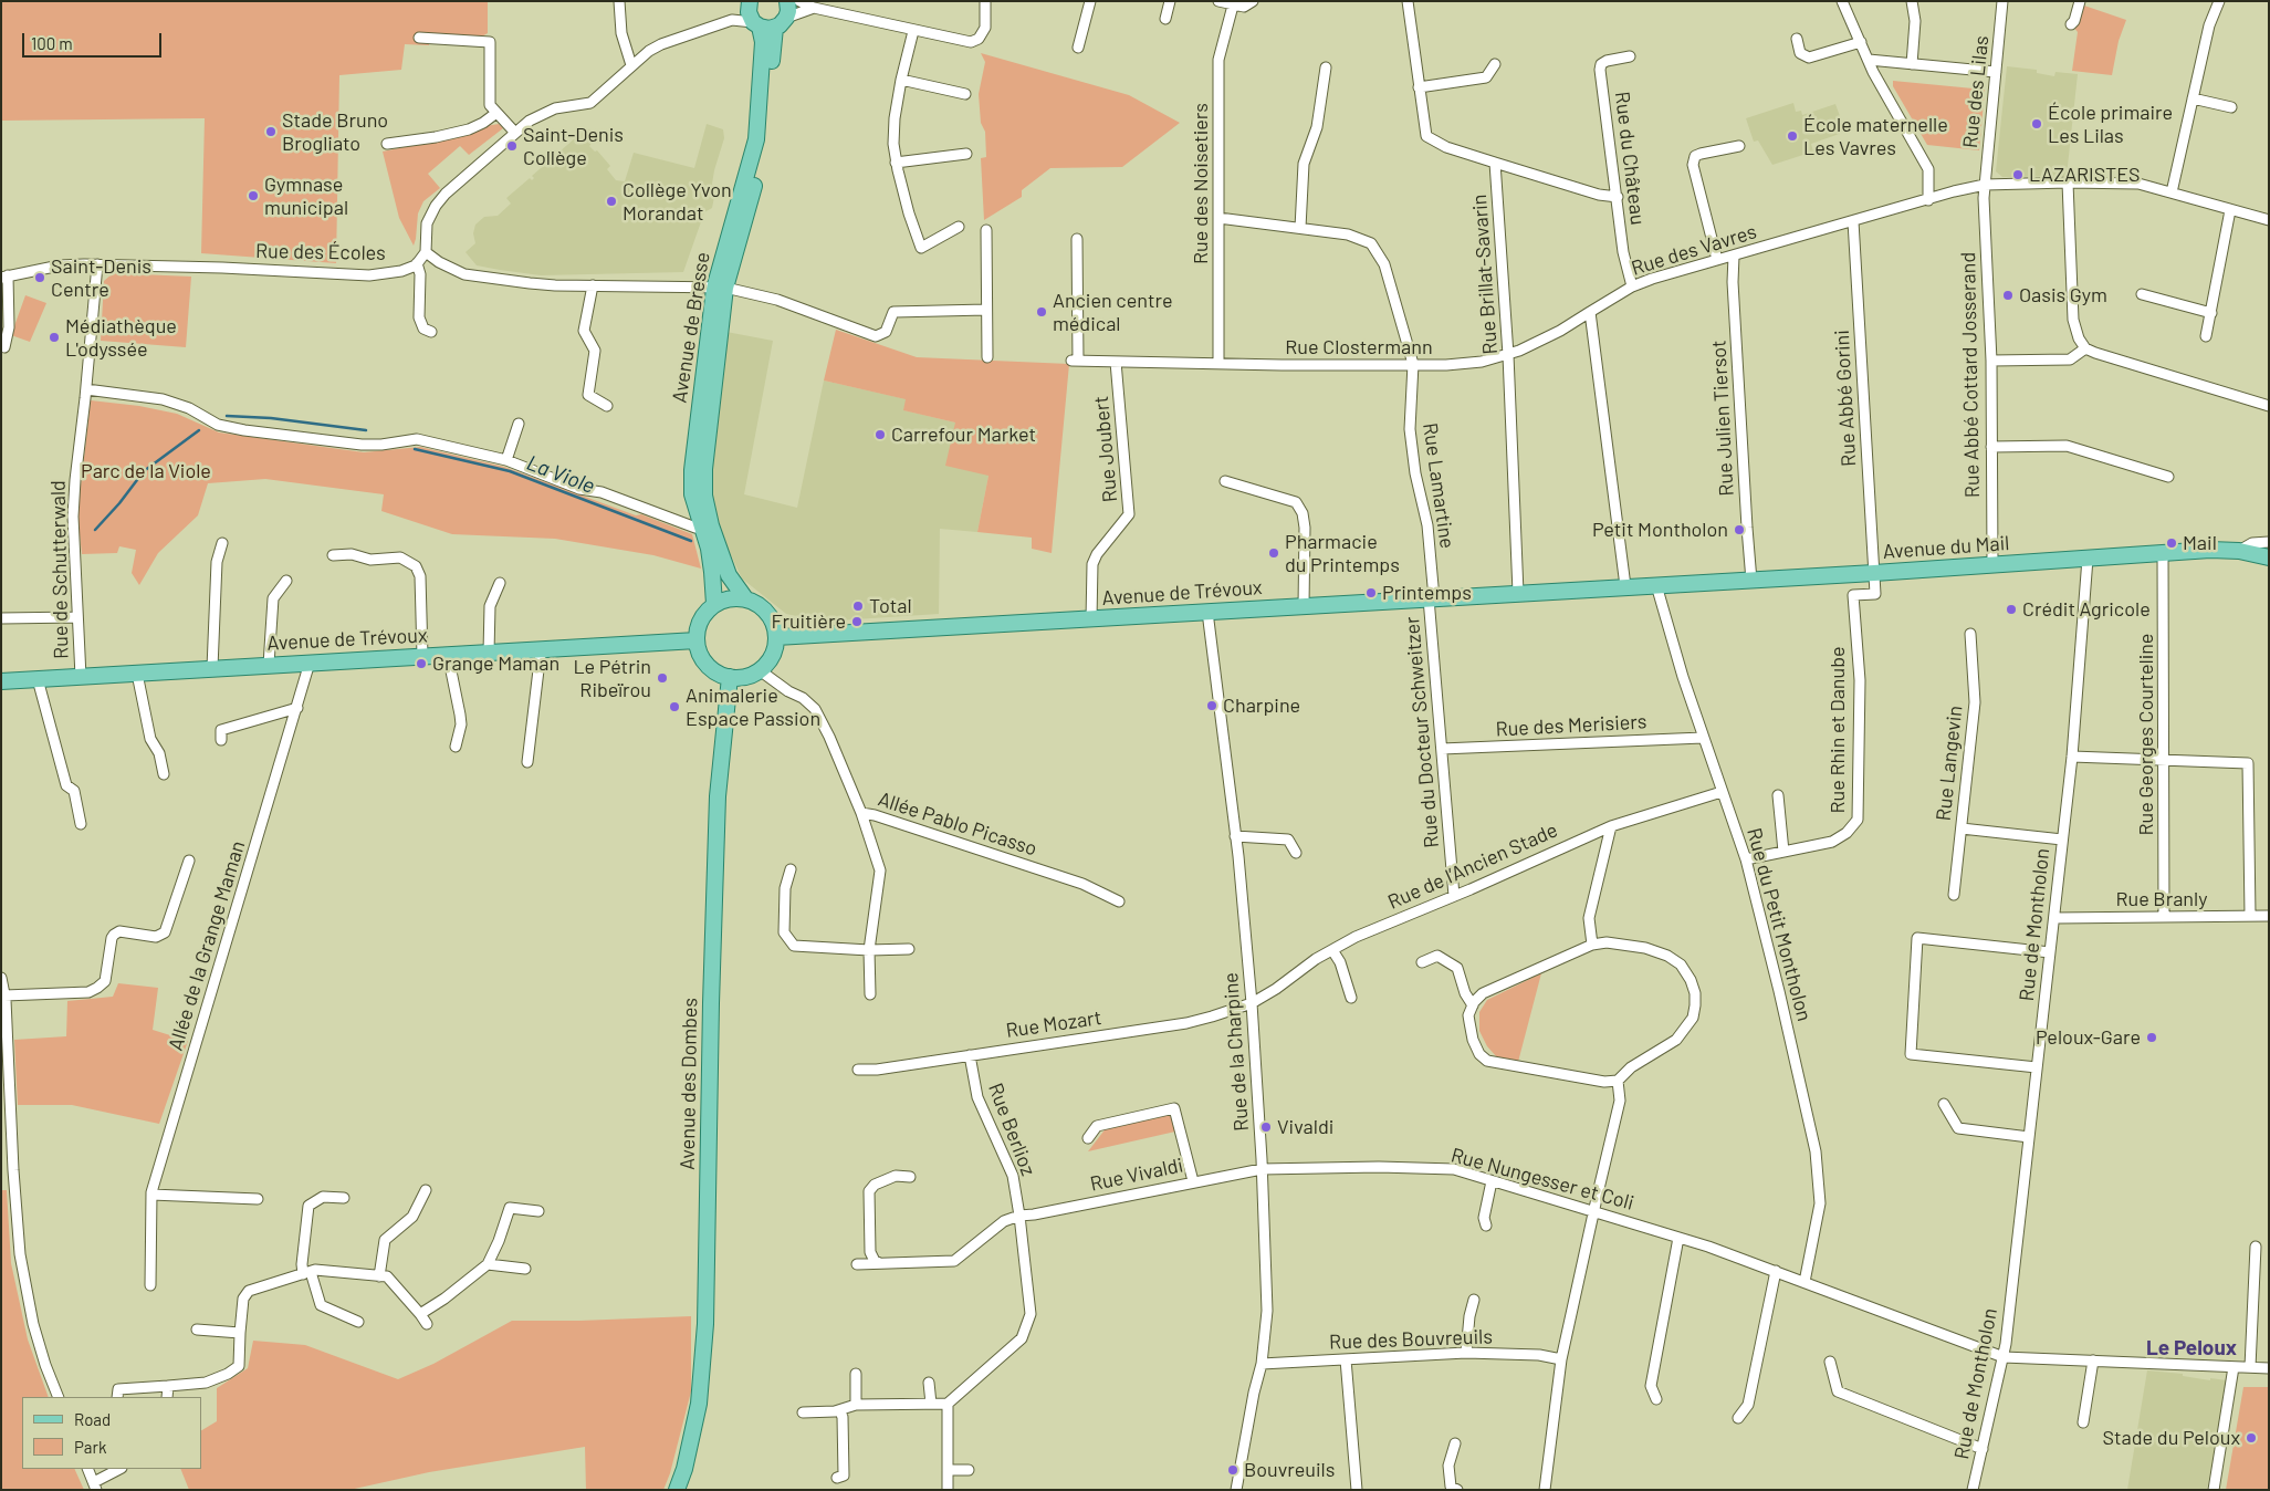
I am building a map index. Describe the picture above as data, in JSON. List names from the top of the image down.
{
  "streets": {
    "main road": [
      "Avenue de Bresse",
      "Avenue du Mail",
      "Avenue de Trévoux",
      "Avenue des Dombes"
    ],
    "street": [
      "Rue des Lilas",
      "Rue du Château",
      "Rue des Noisetiers",
      "Rue des Vavres",
      "Rue des Écoles",
      "Rue Brillat-Savarin",
      "Rue Clostermann",
      "Rue Abbé Cottard Josserand",
      "Rue Abbé Gorini",
      "Rue Julien Tiersot",
      "Rue Joubert",
      "Rue Lamartine",
      "Rue de Schutterwald",
      "Rue des Merisiers",
      "Rue Rhin et Danube",
      "Rue du Docteur Schweitzer",
      "Rue Georges Courteline",
      "Rue Langevin",
      "Allée Pablo Picasso",
      "Rue de l’Ancien Stade",
      "Rue Branly",
      "Rue du Petit Montholon",
      "Rue de Montholon",
      "Allée de la Grange Maman",
      "Rue Mozart",
      "Rue de la Charpine",
      "Rue Berlioz",
      "Rue Vivaldi",
      "Rue Nungesser et Coli",
      "Rue des Bouvreuils"
    ]
  },
  "crossings": [
    ["Rue des Lilas", "Rue des Vavres"],
    ["Rue des Lilas", "Rue Abbé Cottard Josserand"],
    ["Rue du Château", "Rue des Vavres"],
    ["Rue des Noisetiers", "Rue Clostermann"],
    ["Rue des Noisetiers", "Rue Lamartine"],
    ["Rue des Vavres", "Rue Clostermann"],
    ["Rue des Vavres", "Rue Abbé Cottard Josserand"],
    ["Rue des Vavres", "Rue Abbé Gorini"],
    ["Rue des Vavres", "Rue Julien Tiersot"],
    ["Rue des Écoles", "Rue de Schutterwald"],
    ["Rue Brillat-Savarin", "Rue Clostermann"],
    ["Rue Brillat-Savarin", "Avenue de Trévoux"],
    ["Avenue de Bresse", "Avenue de Trévoux"],
    ["Avenue de Bresse", "Allée Pablo Picasso"],
    ["Avenue de Bresse", "Avenue des Dombes"],
    ["Rue Clostermann", "Rue Joubert"],
    ["Rue Clostermann", "Rue Lamartine"],
    ["Rue Abbé Cottard Josserand", "Avenue du Mail"],
    ["Rue Abbé Gorini", "Avenue du Mail"],
    ["Rue Abbé Gorini", "Rue Rhin et Danube"],
    ["Rue Julien Tiersot", "Avenue du Mail"],
    ["Rue Joubert", "Avenue de Trévoux"],
    ["Rue Lamartine", "Avenue de Trévoux"],
    ["Rue Lamartine", "Rue du Docteur Schweitzer"],
    ["Avenue du Mail", "Avenue de Trévoux"],
    ["Avenue du Mail", "Rue Rhin et Danube"],
    ["Avenue du Mail", "Rue Georges Courteline"],
    ["Avenue du Mail", "Rue du Petit Montholon"],
    ["Avenue du Mail", "Rue de Montholon"],
    ["Rue de Schutterwald", "Avenue de Trévoux"],
    ["Avenue de Trévoux", "Rue du Docteur Schweitzer"],
    ["Avenue de Trévoux", "Allée Pablo Picasso"],
    ["Avenue de Trévoux", "Rue du Petit Montholon"],
    ["Avenue de Trévoux", "Allée de la Grange Maman"],
    ["Avenue de Trévoux", "Rue de la Charpine"],
    ["Avenue de Trévoux", "Avenue des Dombes"],
    ["Rue des Merisiers", "Rue du Docteur Schweitzer"],
    ["Rue des Merisiers", "Rue du Petit Montholon"],
    ["Rue Rhin et Danube", "Rue du Petit Montholon"],
    ["Rue du Docteur Schweitzer", "Rue de l’Ancien Stade"],
    ["Rue Georges Courteline", "Rue Branly"],
    ["Allée Pablo Picasso", "Avenue des Dombes"],
    ["Rue de l’Ancien Stade", "Rue du Petit Montholon"],
    ["Rue de l’Ancien Stade", "Rue Mozart"],
    ["Rue de l’Ancien Stade", "Rue de la Charpine"],
    ["Rue Branly", "Rue de Montholon"],
    ["Rue du Petit Montholon", "Rue Nungesser et Coli"],
    ["Rue de Montholon", "Rue Nungesser et Coli"],
    ["Rue Mozart", "Rue de la Charpine"],
    ["Rue Mozart", "Rue Berlioz"],
    ["Rue de la Charpine", "Rue Vivaldi"],
    ["Rue de la Charpine", "Rue Nungesser et Coli"],
    ["Rue de la Charpine", "Rue des Bouvreuils"],
    ["Rue Berlioz", "Rue Vivaldi"],
    ["Rue Vivaldi", "Rue Nungesser et Coli"]
  ],
  "districts": ["Le Peloux"],
  "water": ["La Viole"],
  "parks": ["Parc de la Viole"],
  "places": [
    "École primaire Les Lilas",
    "Stade Bruno Brogliato",
    "École maternelle Les Vavres",
    "Saint-Denis Collège",
    "LAZARISTES",
    "Gymnase municipal",
    "Collège Yvon Morandat",
    "Saint-Denis Centre",
    "Oasis Gym",
    "Ancien centre médical",
    "Médiathèque L'odyssée",
    "Carrefour Market",
    "Petit Montholon",
    "Mail",
    "Pharmacie du Printemps",
    "Printemps",
    "Total",
    "Crédit Agricole",
    "Fruitière",
    "Grange Maman",
    "Le Pétrin Ribeïrou",
    "Charpine",
    "Animalerie Espace Passion",
    "Peloux-Gare",
    "Vivaldi",
    "Stade du Peloux",
    "Bouvreuils"
  ],
  "legend": ["Road", "Park"],
  "scale_bar": "100 m"
}
